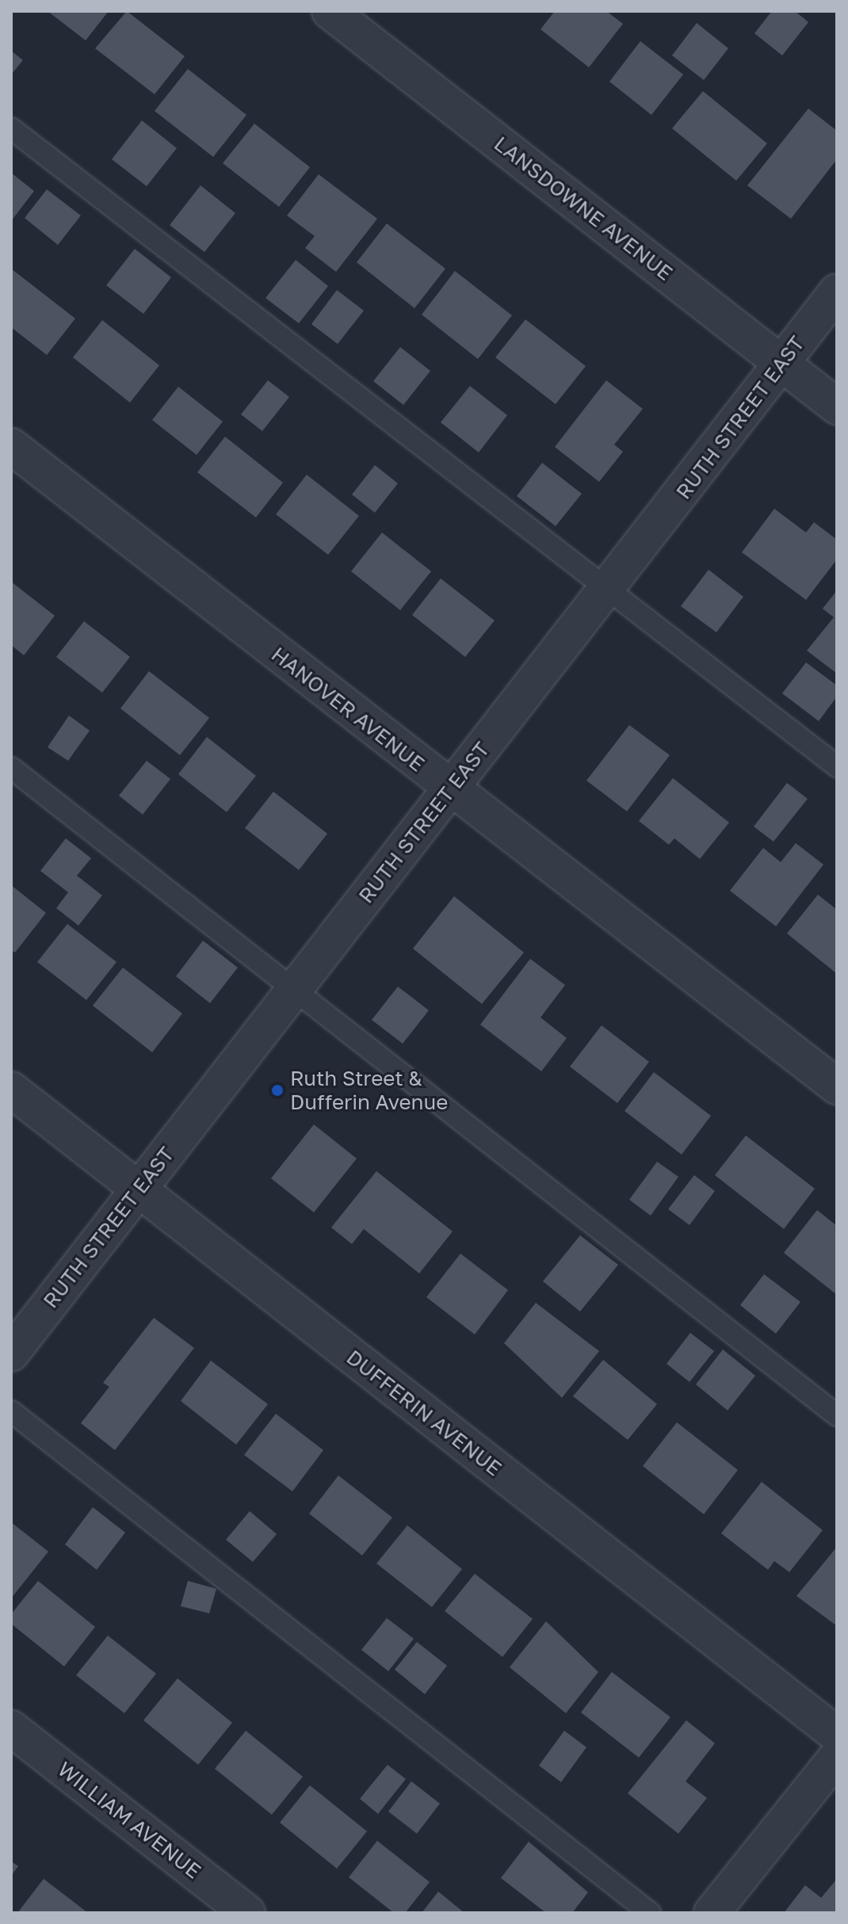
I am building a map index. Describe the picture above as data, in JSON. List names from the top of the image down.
{
  "streets": {
    "street": [
      "LANSDOWNE AVENUE",
      "RUTH STREET EAST",
      "HANOVER AVENUE",
      "DUFFERIN AVENUE",
      "WILLIAM AVENUE"
    ]
  },
  "crossings": [
    ["LANSDOWNE AVENUE", "RUTH STREET EAST"],
    ["RUTH STREET EAST", "HANOVER AVENUE"],
    ["RUTH STREET EAST", "DUFFERIN AVENUE"]
  ],
  "places": ["Ruth Street & Dufferin Avenue"]
}
